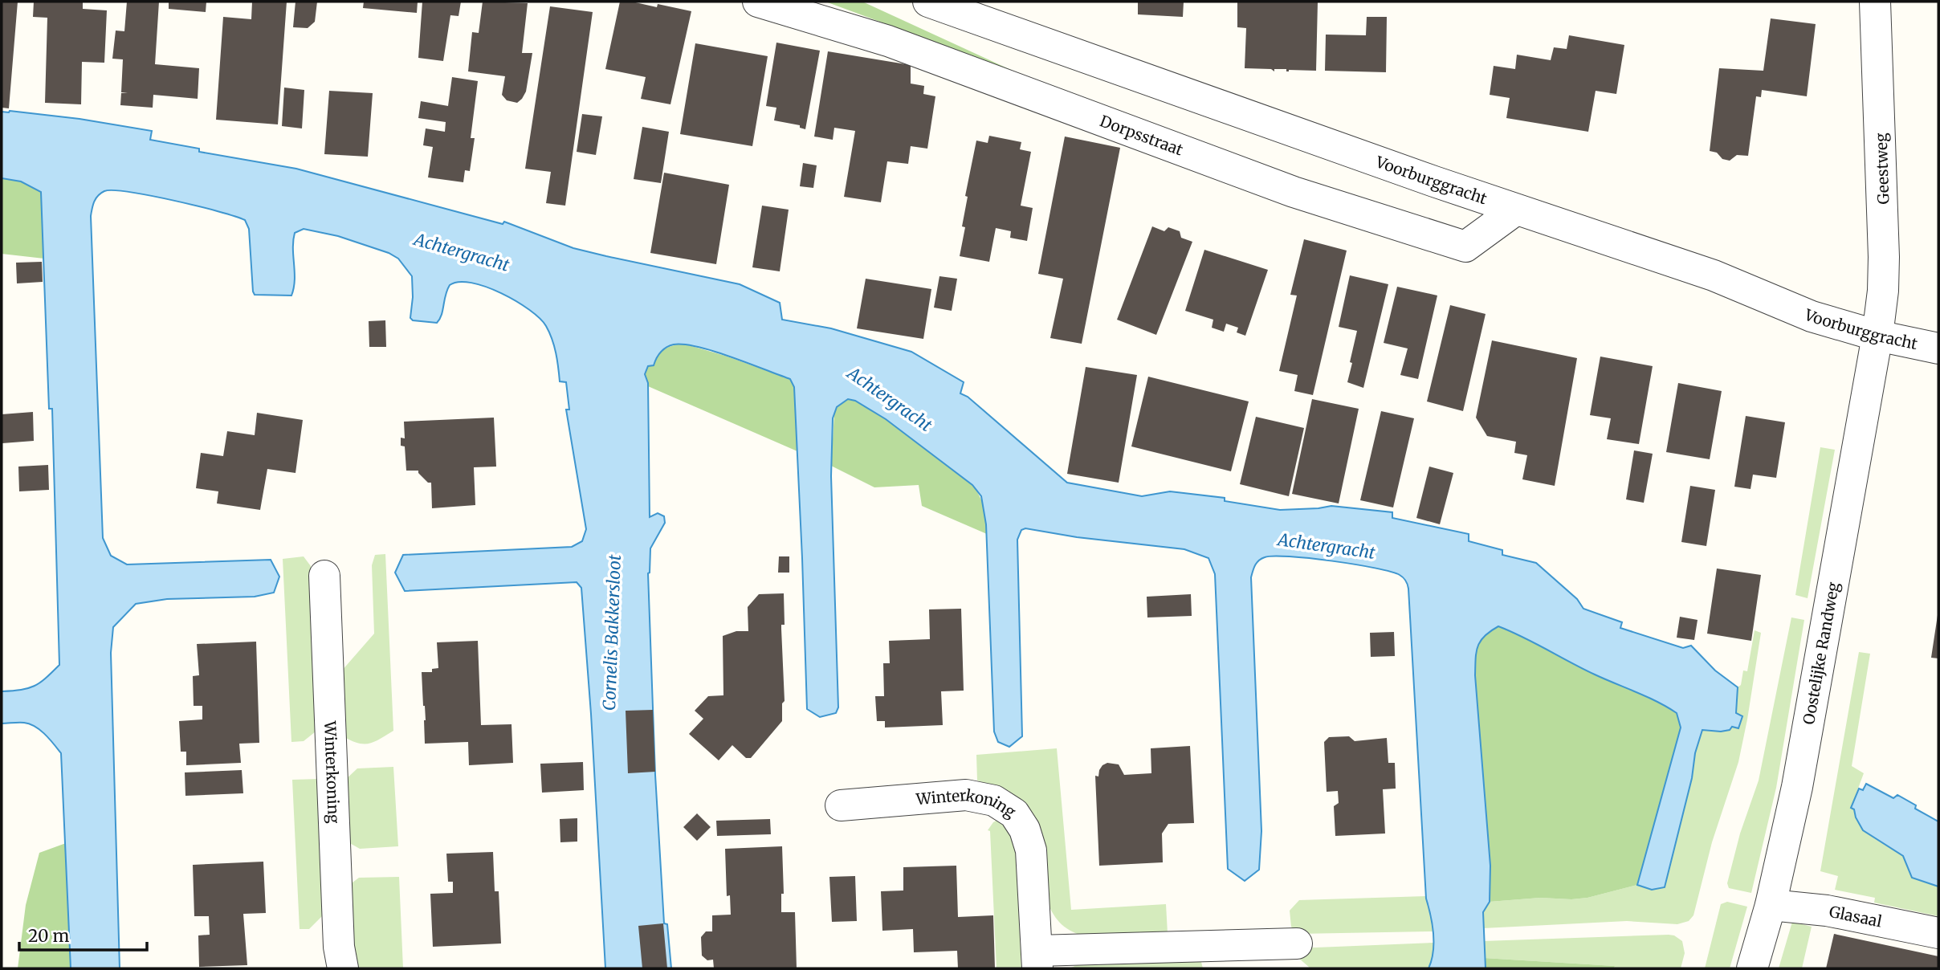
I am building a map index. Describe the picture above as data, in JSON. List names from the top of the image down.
{
  "streets": {
    "street": [
      "Dorpsstraat",
      "Geestweg",
      "Voorburggracht",
      "Oostelijke Randweg",
      "Winterkoning",
      "Glasaal"
    ]
  },
  "crossings": [
    ["Dorpsstraat", "Voorburggracht"],
    ["Geestweg", "Voorburggracht"],
    ["Geestweg", "Oostelijke Randweg"],
    ["Voorburggracht", "Oostelijke Randweg"],
    ["Oostelijke Randweg", "Glasaal"]
  ],
  "water": ["Achtergracht", "Cornelis Bakkersloot"],
  "scale_bar": "20 m"
}
